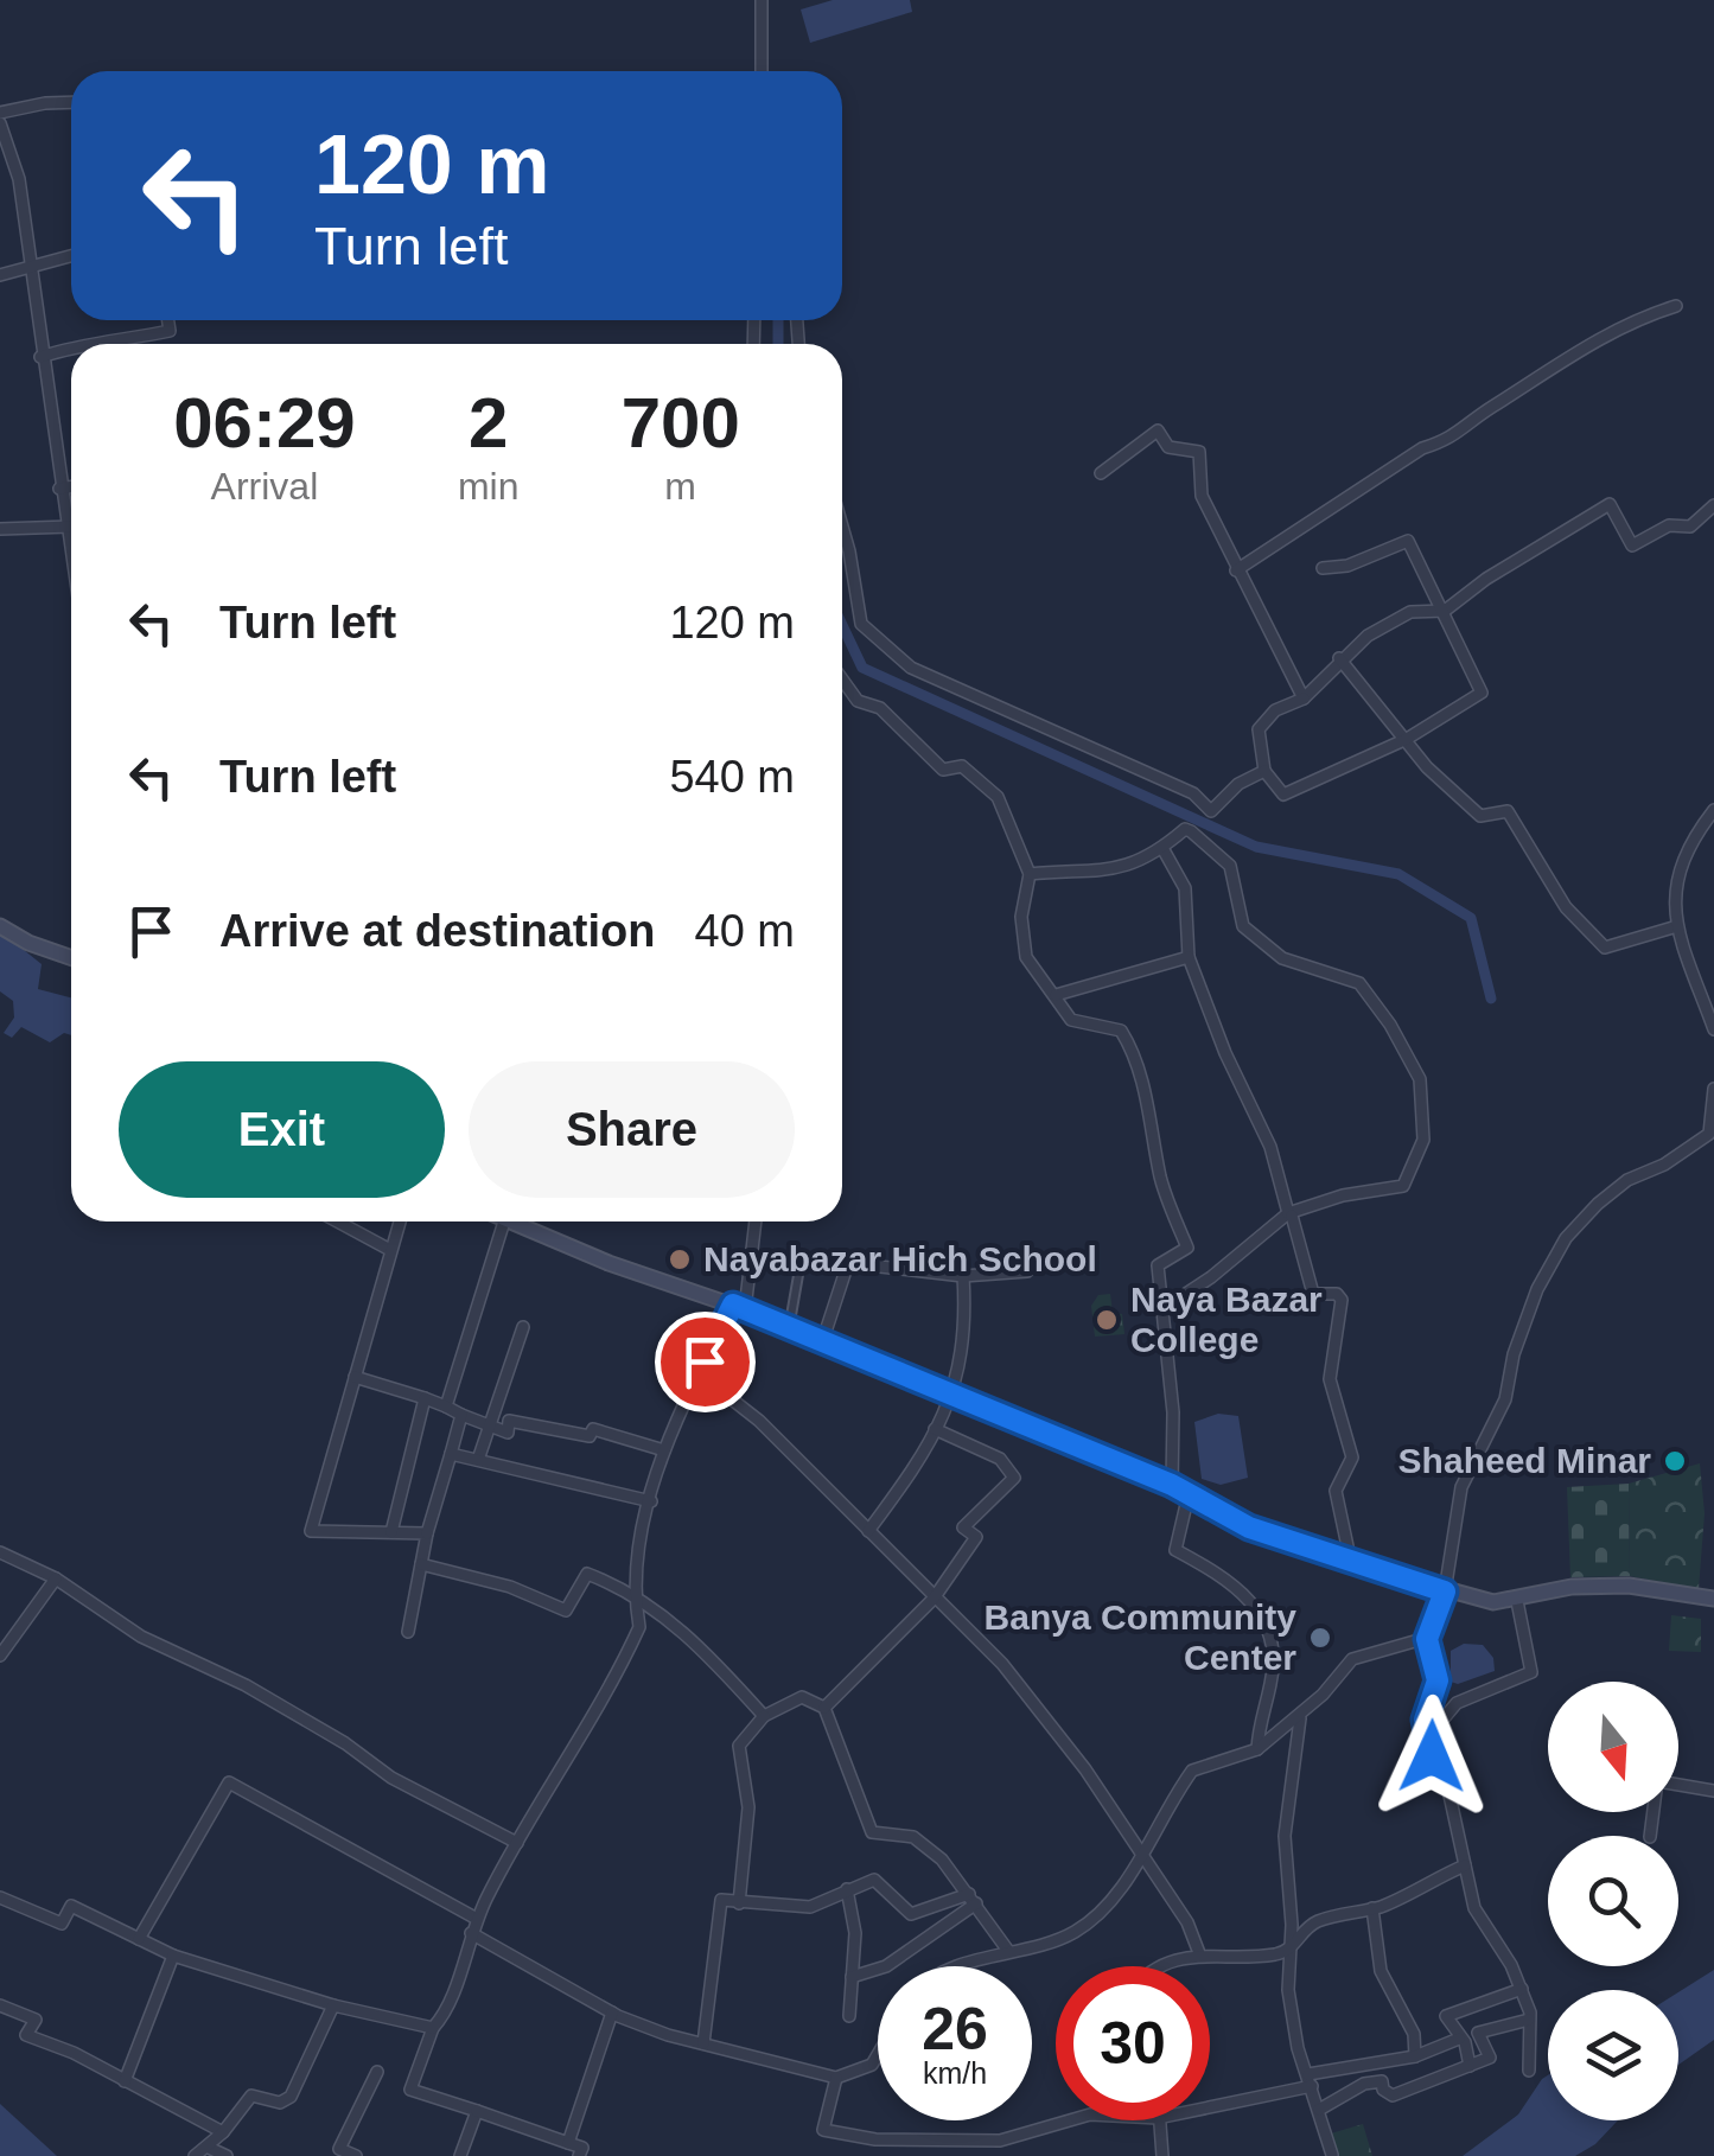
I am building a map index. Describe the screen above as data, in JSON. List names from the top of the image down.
{
  "places": [
    "Nayabazar Hich School",
    "Naya Bazar College",
    "Shaheed Minar",
    "Banya Community Center"
  ],
  "north": "bottom",
  "page": {
    "turn": ["120 m", "Turn left"],
    "eta": [
      "06:29",
      "Arrival",
      "2",
      "min",
      "700",
      "m"
    ],
    "list": [
      {
        "name": "Turn left",
        "value": "120 m"
      },
      {
        "name": "Turn left",
        "value": "540 m"
      },
      {
        "name": "Arrive at destination",
        "value": "40 m"
      }
    ],
    "buttons": ["Exit", "Share"],
    "speed": "26 km/h",
    "limit": "30"
  }
}
